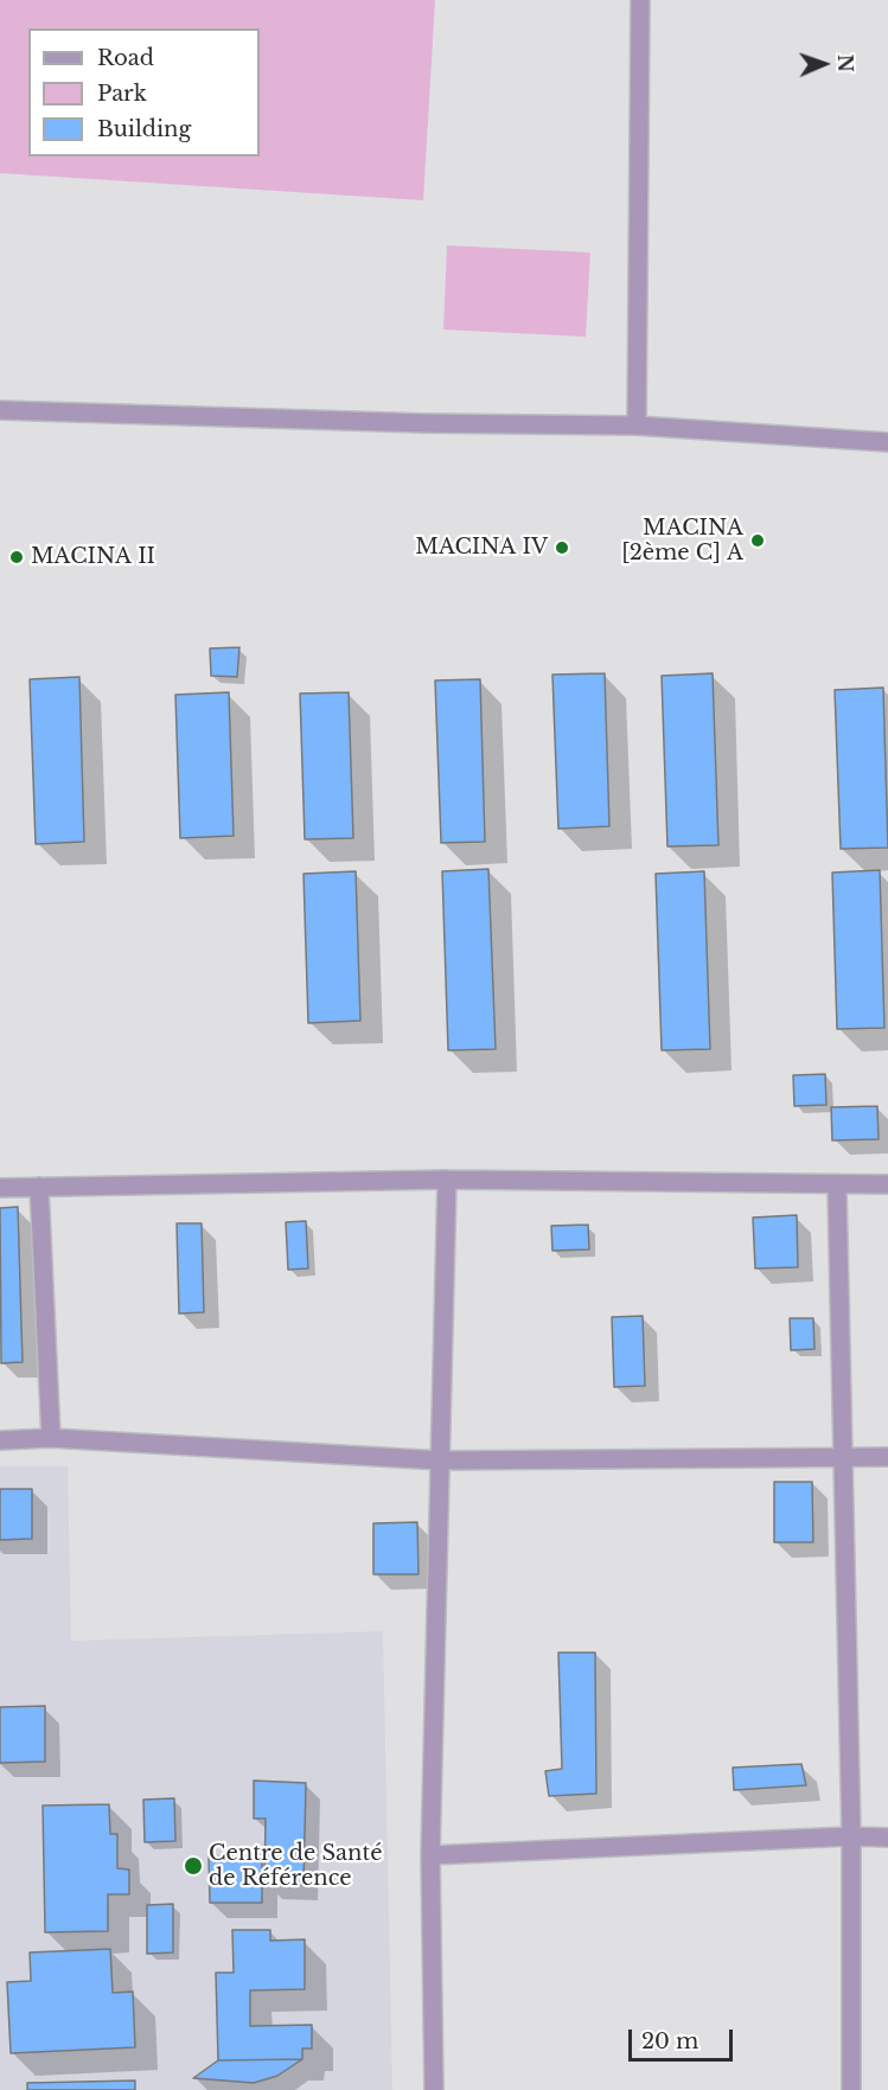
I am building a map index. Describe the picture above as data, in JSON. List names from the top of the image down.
{
  "places": [
    "MACINA [2ème C] A",
    "MACINA IV",
    "MACINA II",
    "Centre de Santé de Référence"
  ],
  "legend": ["Road", "Park", "Building"],
  "scale_bar": "20 m",
  "north": "right"
}
